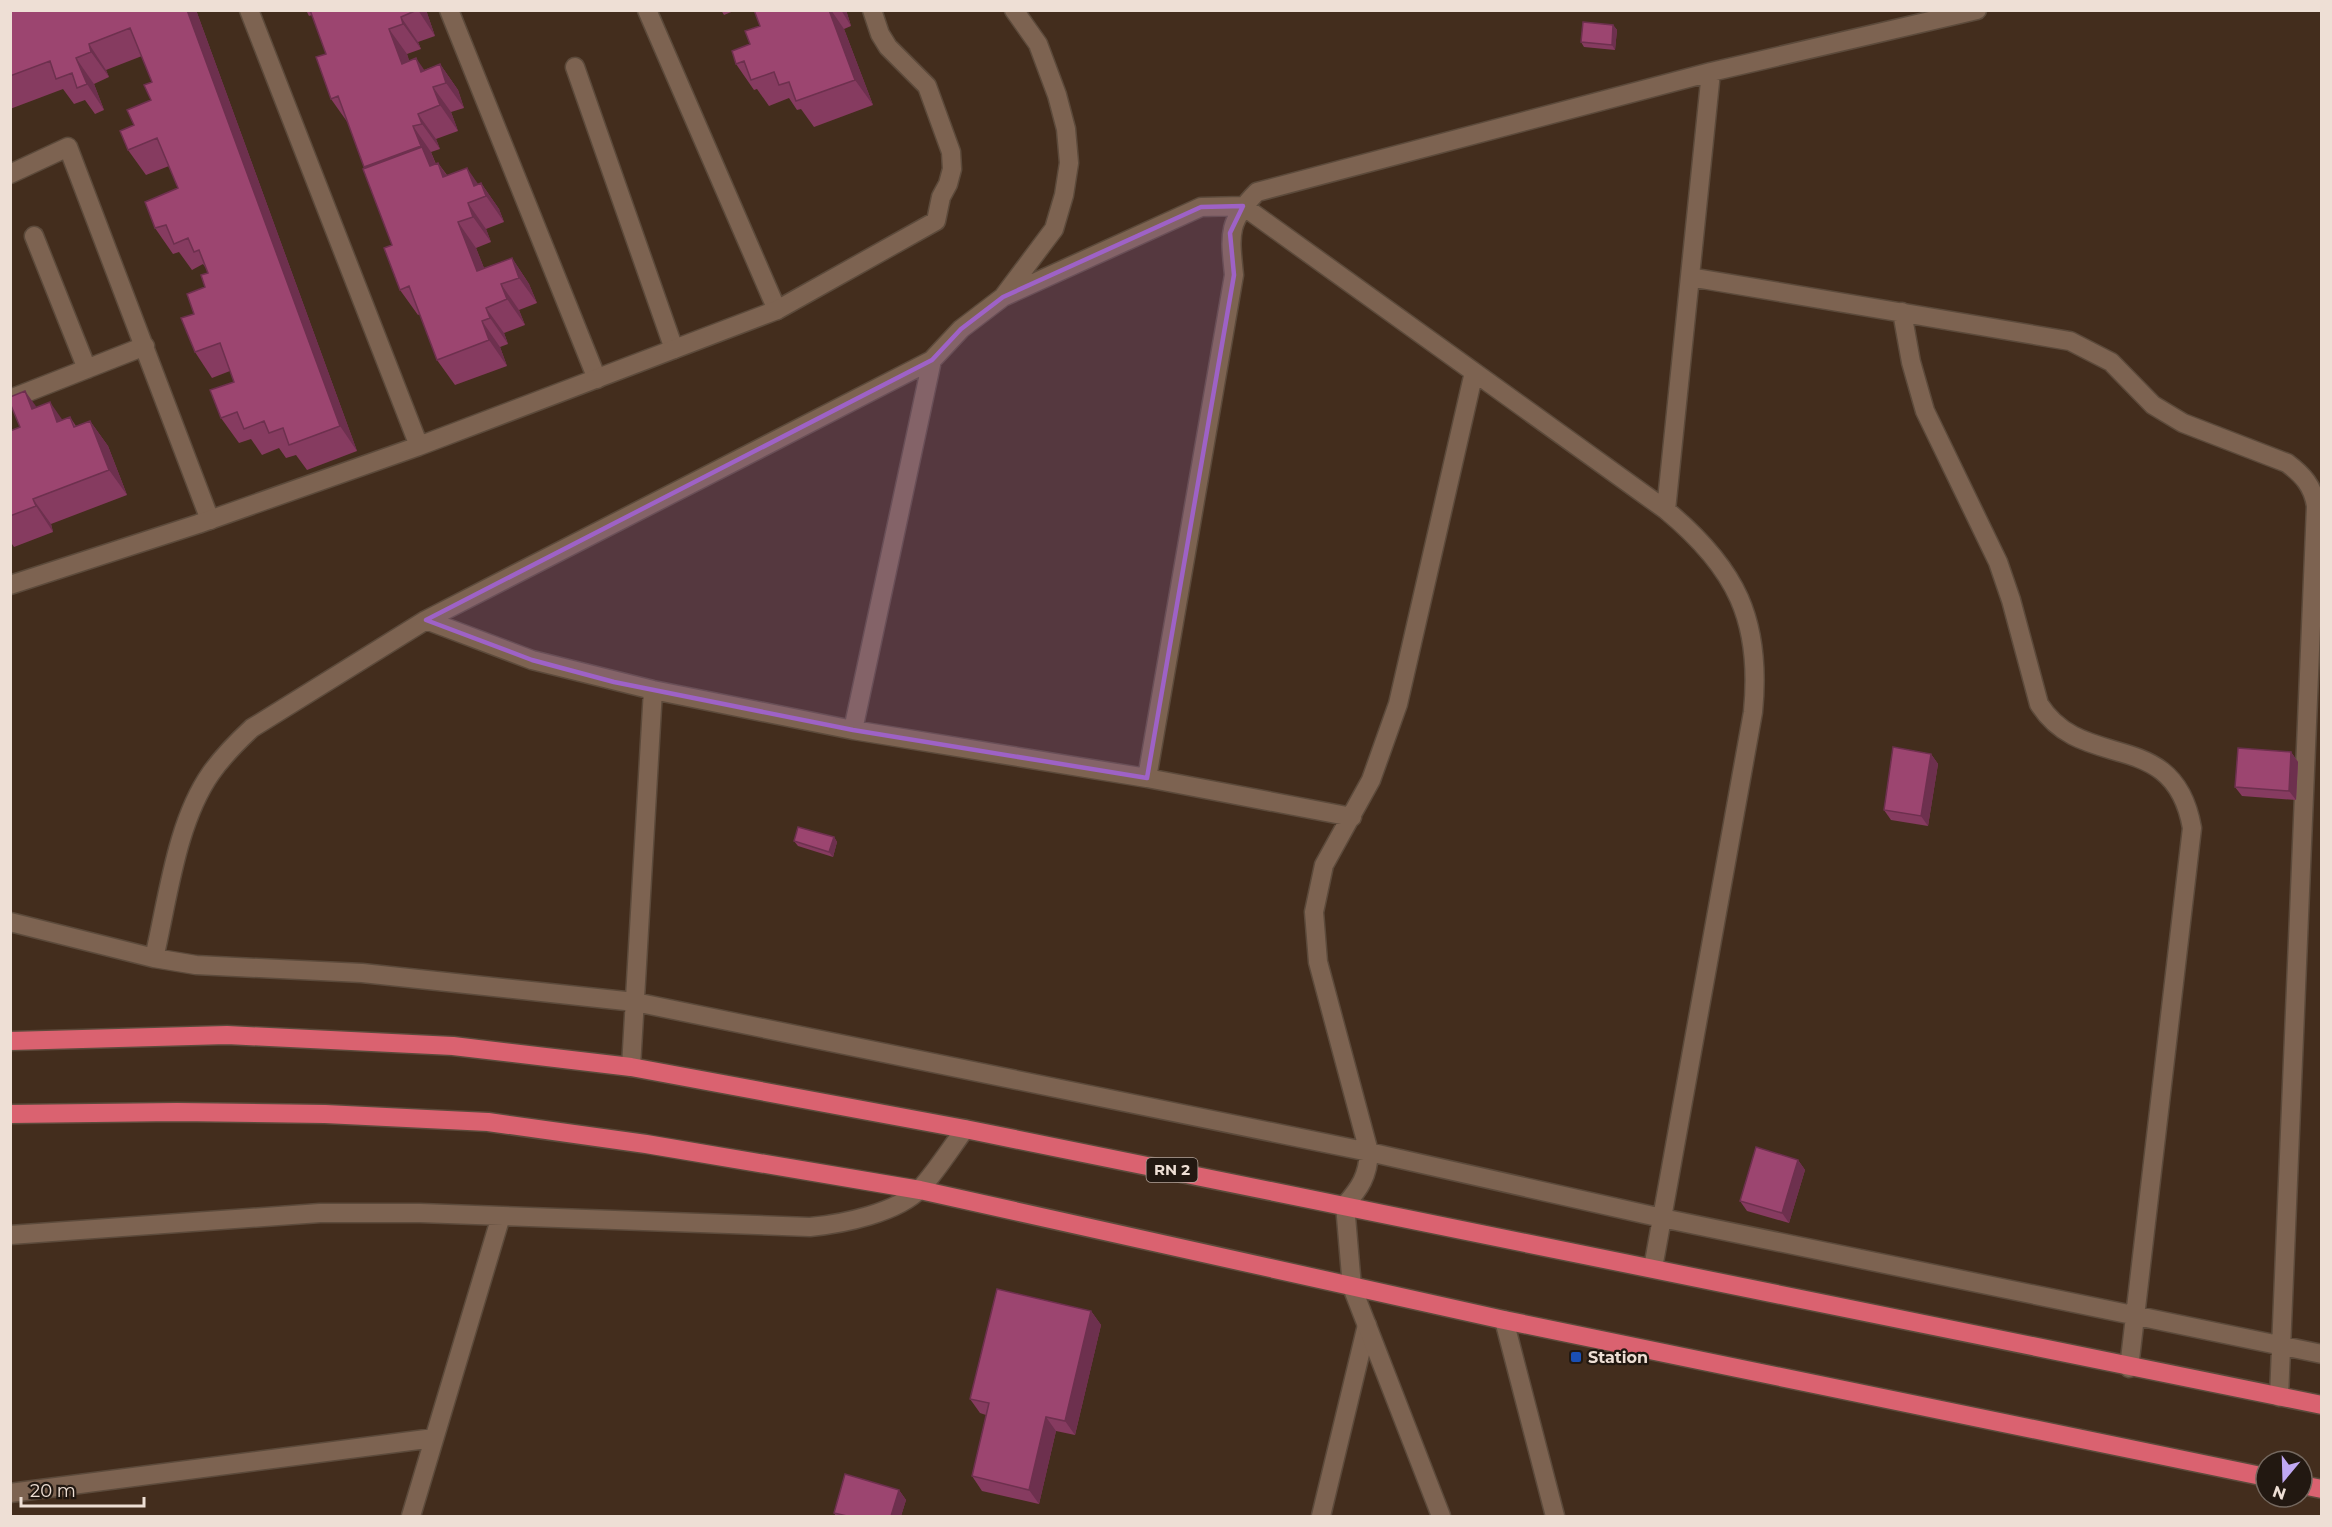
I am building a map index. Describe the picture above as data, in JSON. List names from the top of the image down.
{
  "streets": {
    "highway": ["RN 2"]
  },
  "places": {
    "transit": ["Station"]
  },
  "scale_bar": "20 m",
  "north": "bottom"
}
